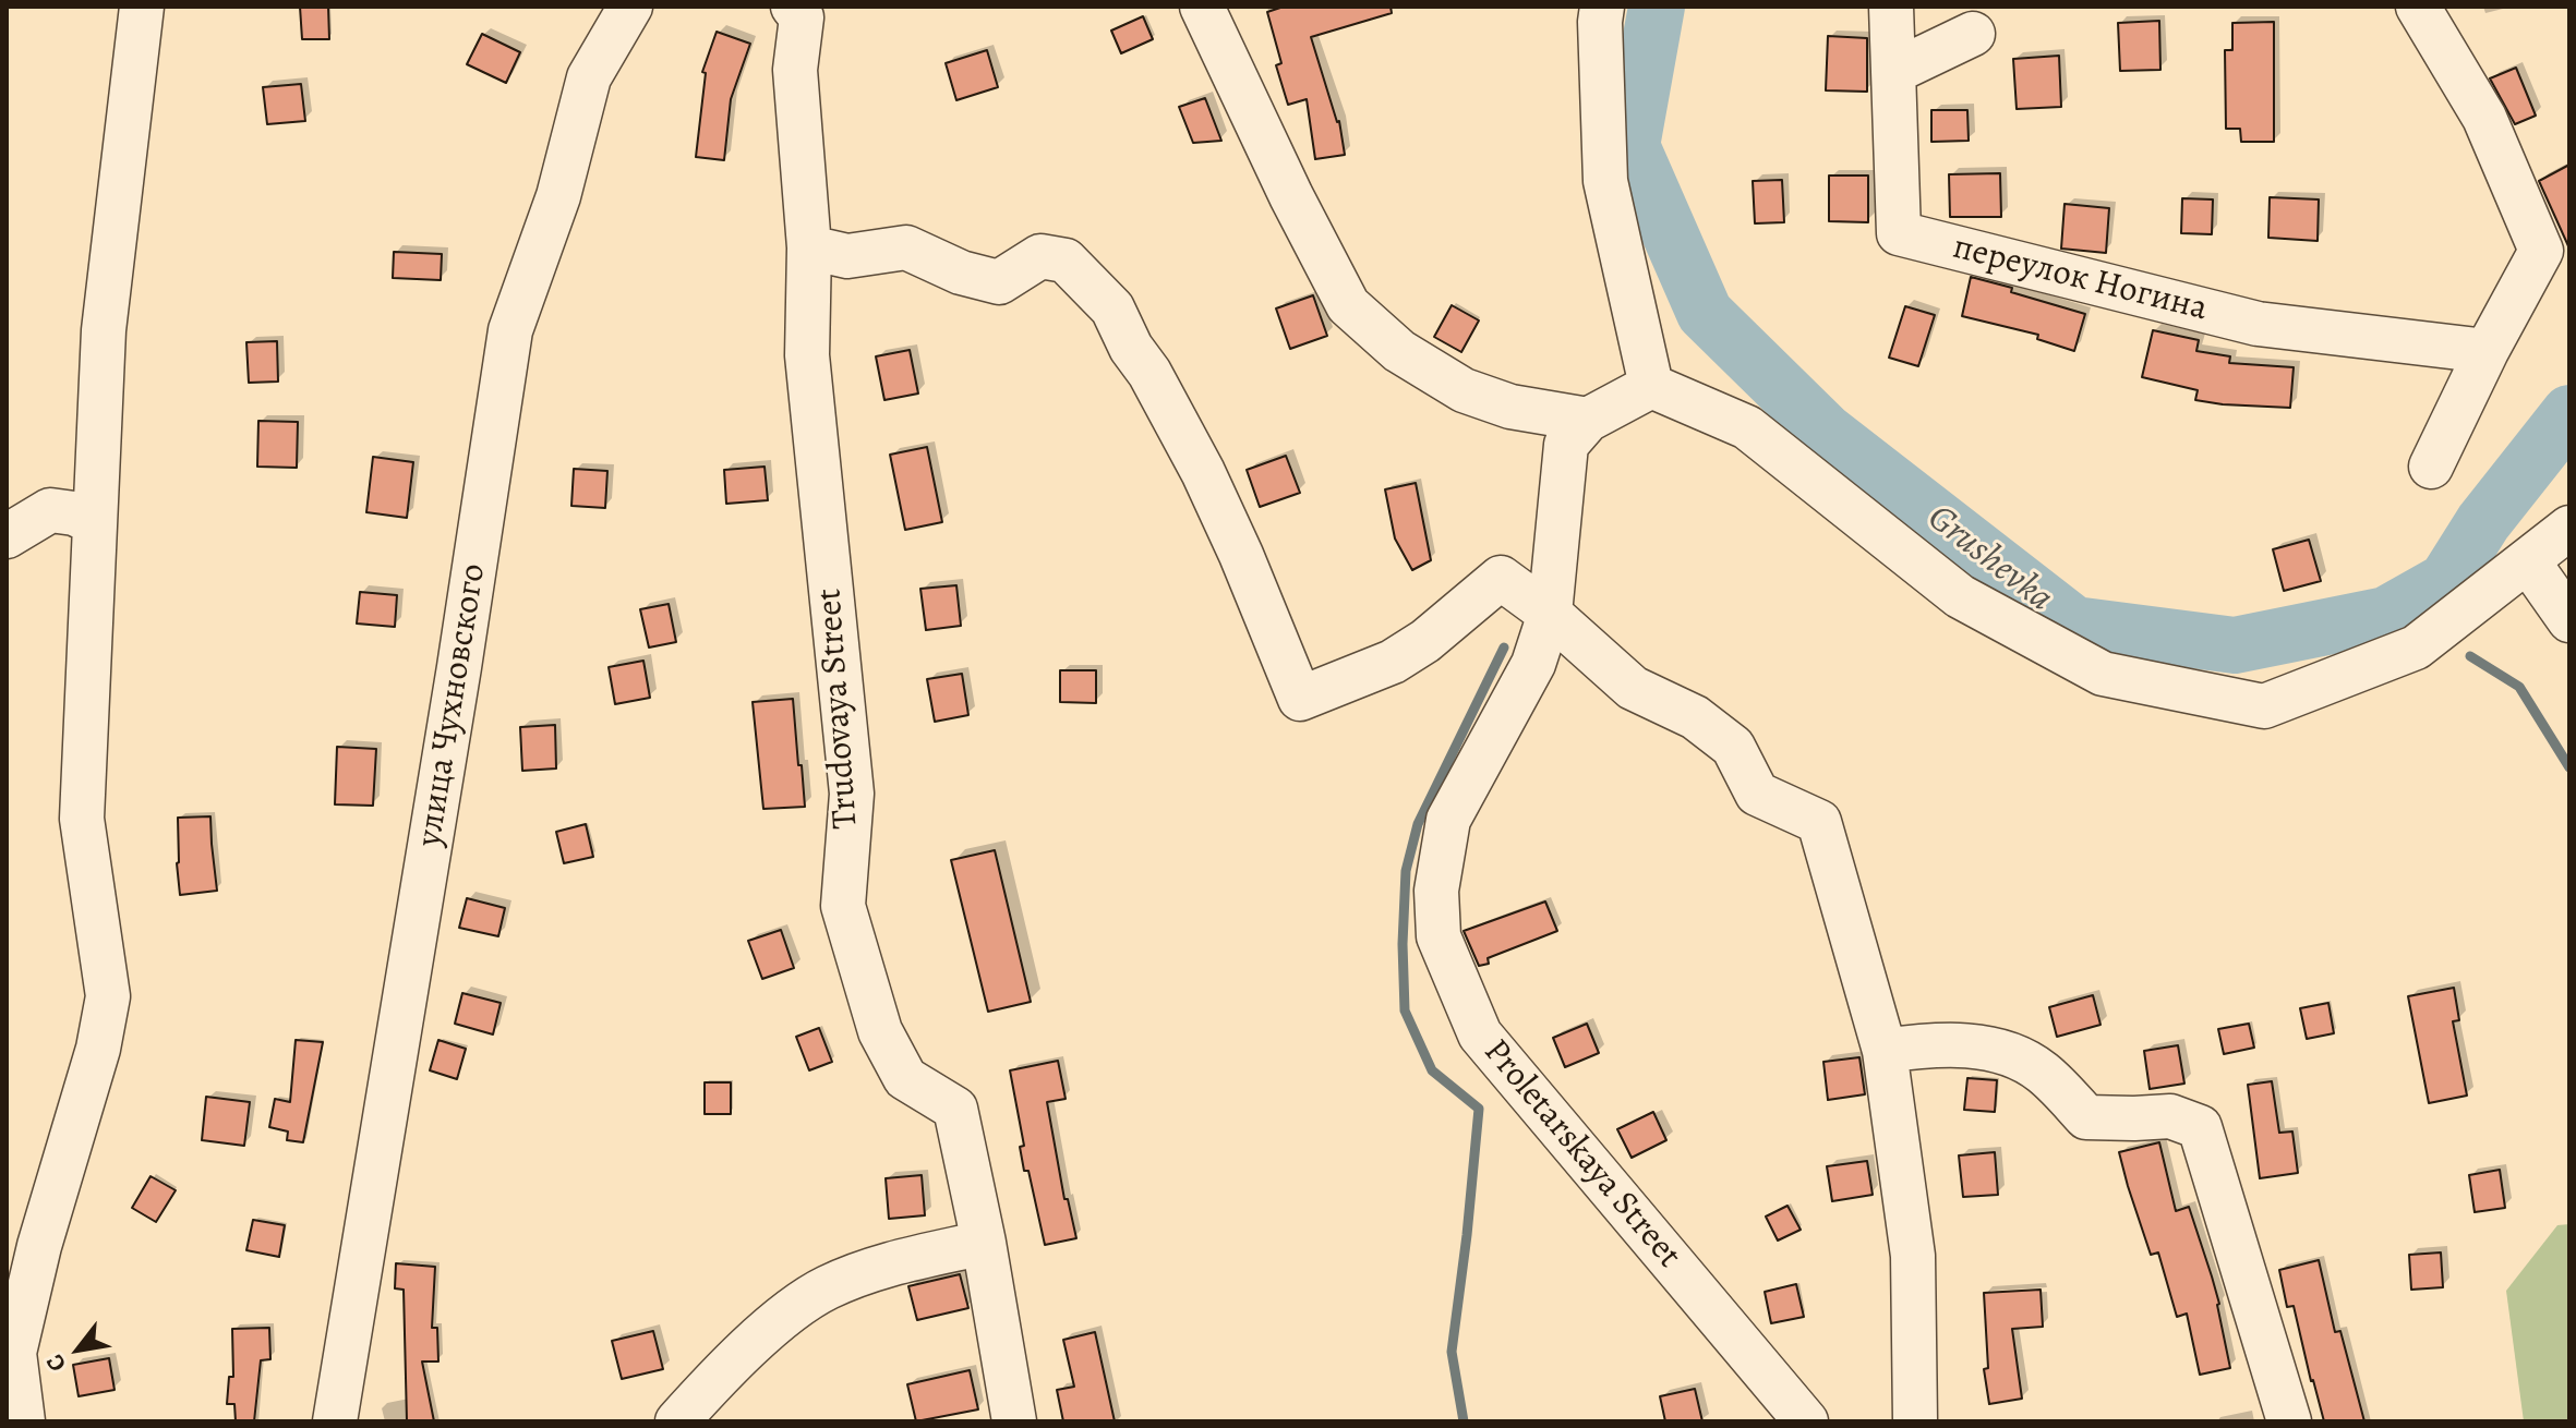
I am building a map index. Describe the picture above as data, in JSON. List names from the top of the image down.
{
  "streets": {
    "street": [
      "переулок Ногина",
      "улица Чухновского",
      "Trudovaya Street",
      "Proletarskaya Street"
    ]
  },
  "water": ["Grushevka"],
  "north": "bottom left"
}
